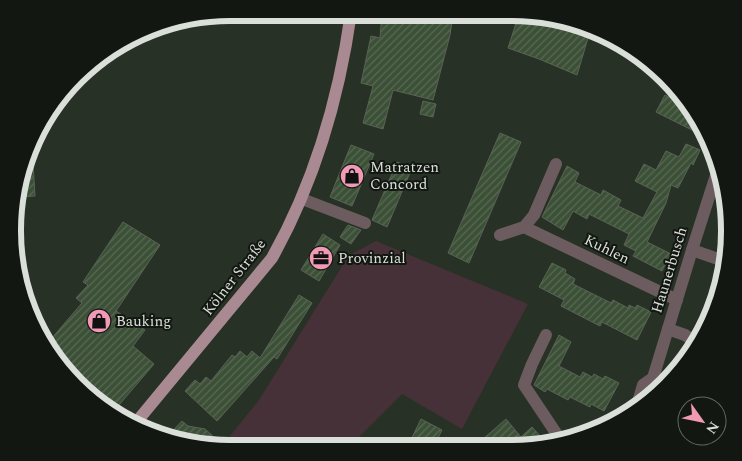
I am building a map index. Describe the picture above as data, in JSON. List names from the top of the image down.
{
  "streets": {
    "main road": ["Kölner Straße"],
    "street": ["Kuhlen", "Haunerbusch"]
  },
  "crossings": [
    ["Kuhlen", "Haunerbusch"]
  ],
  "places": {
    "shop": ["Matratzen Concord", "Bauking"],
    "office": ["Provinzial"]
  },
  "north": "bottom right"
}
